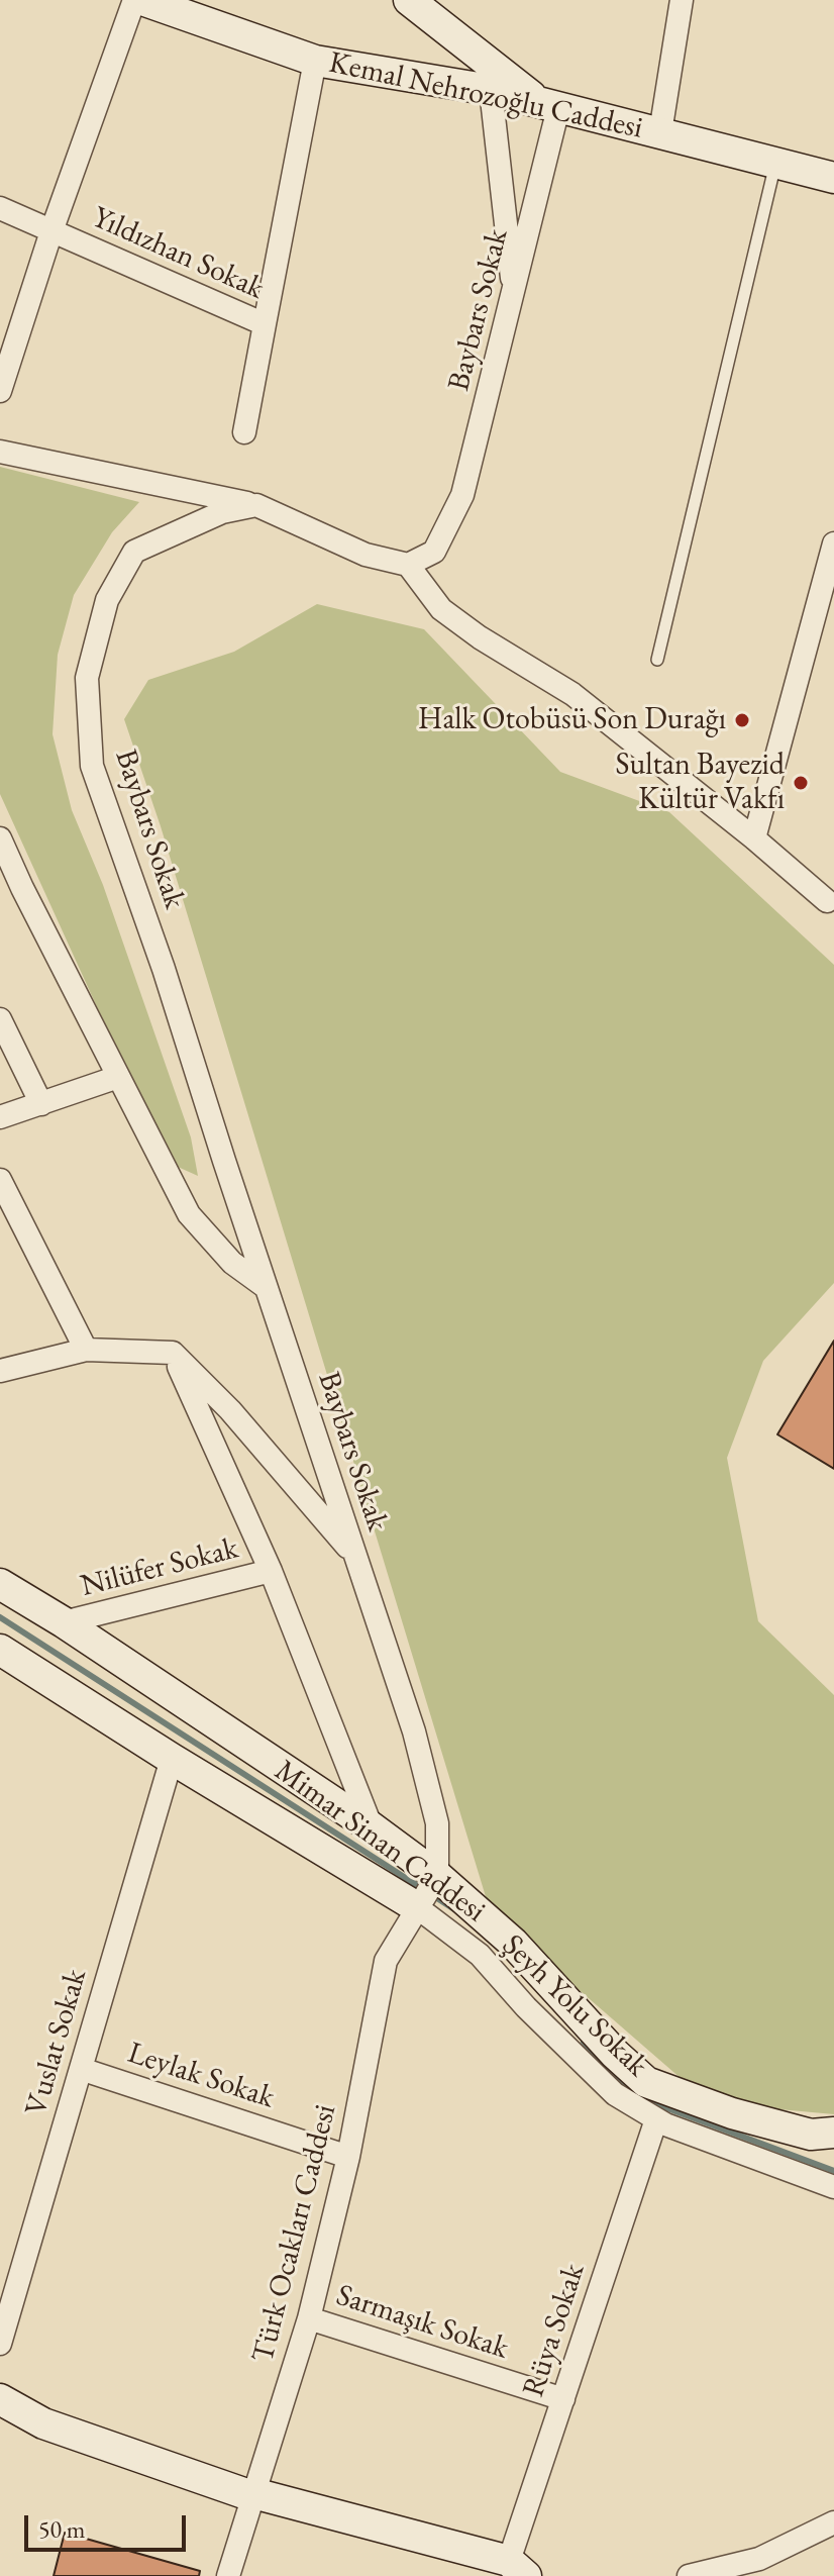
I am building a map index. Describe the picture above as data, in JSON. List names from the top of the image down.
{
  "streets": {
    "street": [
      "Kemal Nehrozoğlu Caddesi",
      "Yıldızhan Sokak",
      "Baybars Sokak",
      "Nilüfer Sokak",
      "Mimar Sinan Caddesi",
      "Şeyh Yolu Sokak",
      "Vuslat Sokak",
      "Leylak Sokak",
      "Türk Ocakları Caddesi",
      "Sarmaşık Sokak",
      "Rüya Sokak"
    ]
  },
  "crossings": [
    ["Kemal Nehrozoğlu Caddesi", "Yıldızhan Sokak"],
    ["Kemal Nehrozoğlu Caddesi", "Baybars Sokak"],
    ["Baybars Sokak", "Mimar Sinan Caddesi"],
    ["Baybars Sokak", "Türk Ocakları Caddesi"],
    ["Nilüfer Sokak", "Mimar Sinan Caddesi"],
    ["Mimar Sinan Caddesi", "Şeyh Yolu Sokak"],
    ["Mimar Sinan Caddesi", "Vuslat Sokak"],
    ["Mimar Sinan Caddesi", "Türk Ocakları Caddesi"],
    ["Şeyh Yolu Sokak", "Türk Ocakları Caddesi"],
    ["Şeyh Yolu Sokak", "Rüya Sokak"],
    ["Vuslat Sokak", "Leylak Sokak"],
    ["Leylak Sokak", "Türk Ocakları Caddesi"],
    ["Türk Ocakları Caddesi", "Sarmaşık Sokak"],
    ["Sarmaşık Sokak", "Rüya Sokak"]
  ],
  "places": ["Halk Otobüsü Son Durağı", "Sultan Bayezid Kültür Vakfı"],
  "scale_bar": "50 m"
}
